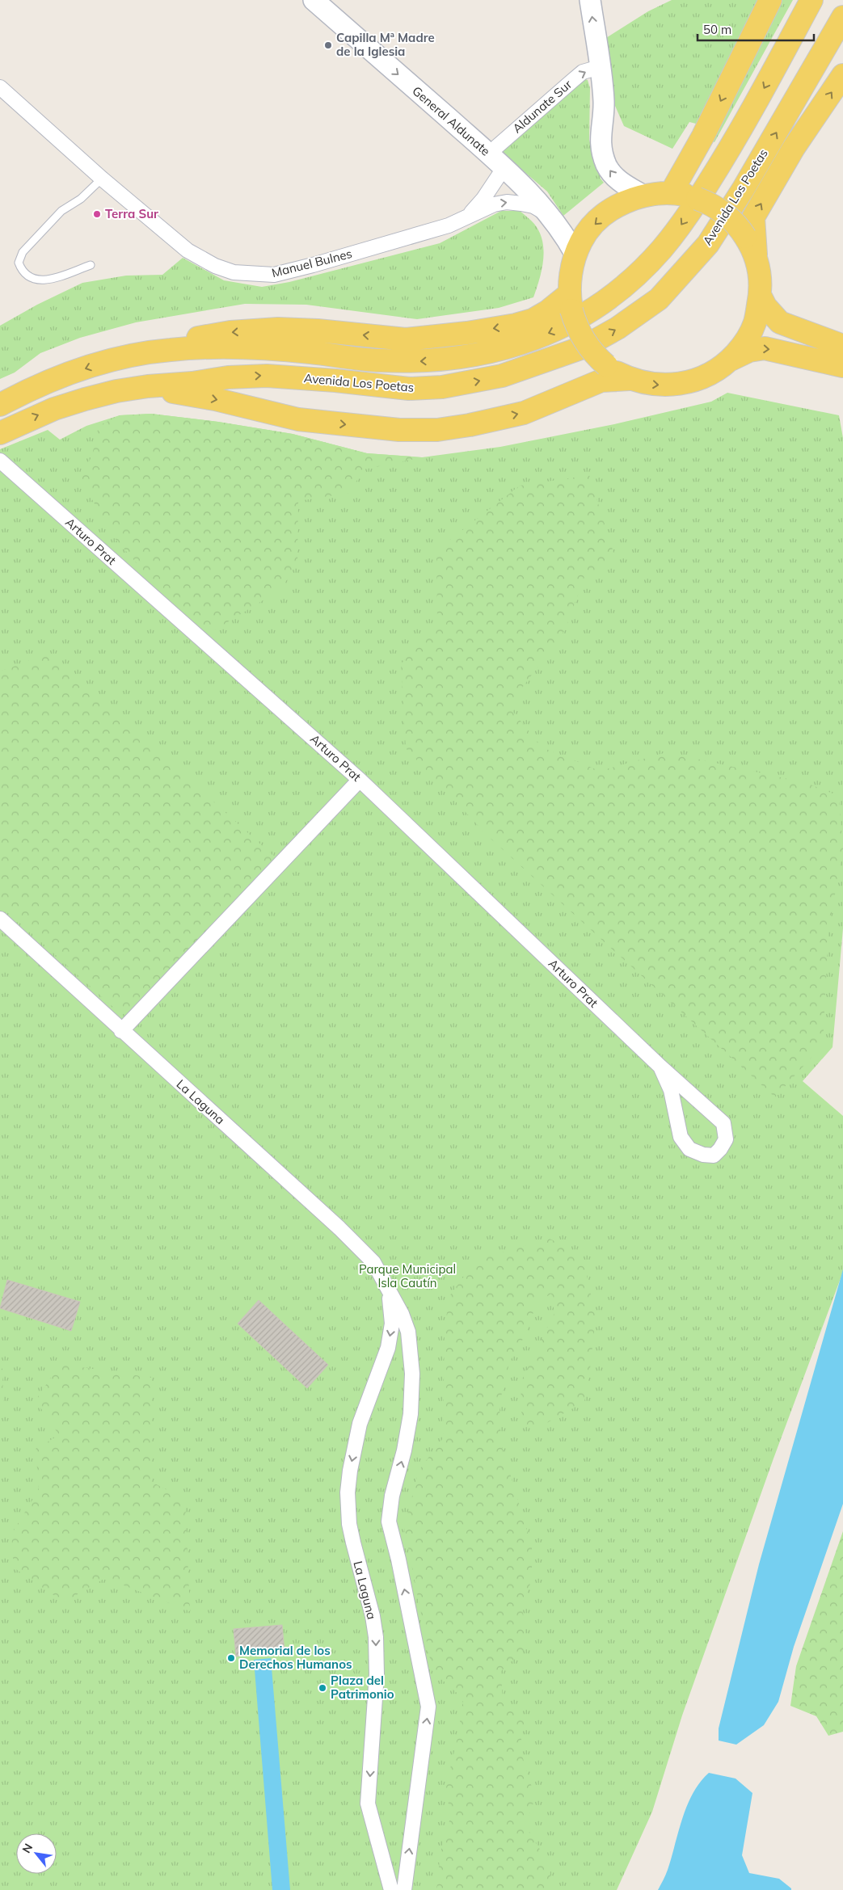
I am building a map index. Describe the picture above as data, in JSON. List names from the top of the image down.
{
  "streets": {
    "main road": ["General Aldunate", "Avenida Los Poetas"],
    "street": [
      "Aldunate Sur",
      "Manuel Bulnes",
      "Arturo Prat",
      "La Laguna"
    ]
  },
  "crossings": [
    ["Aldunate Sur", "General Aldunate"],
    ["General Aldunate", "Manuel Bulnes"]
  ],
  "one_way": ["Aldunate Sur", "General Aldunate"],
  "parks": ["Parque Municipal Isla Cautín"],
  "places": [
    "Capilla Mª Madre de la Iglesia",
    "Terra Sur",
    "Memorial de los Derechos Humanos",
    "Plaza del Patrimonio"
  ],
  "scale_bar": "50 m",
  "north": "top left"
}
